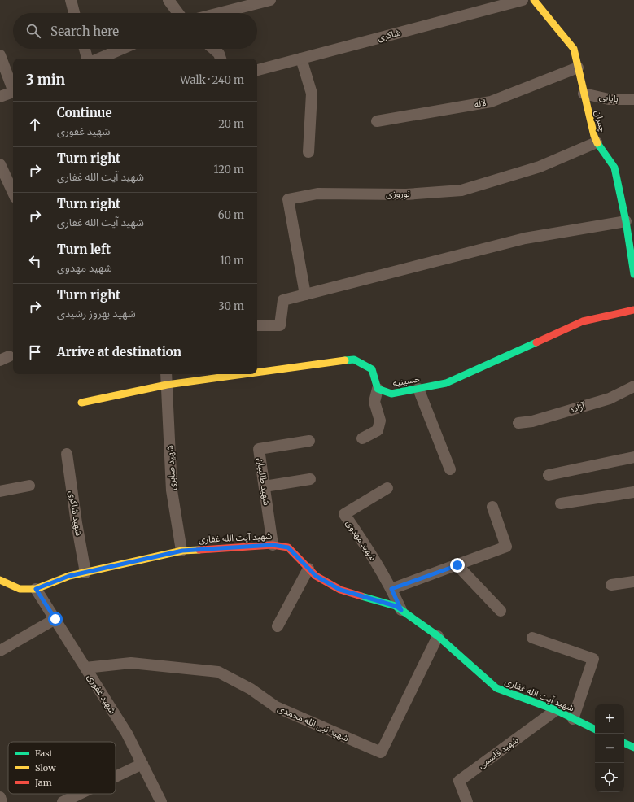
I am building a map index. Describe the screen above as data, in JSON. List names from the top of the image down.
{
  "streets": {
    "street": [
      "شاکری",
      "بابایی",
      "لاله",
      "چمران",
      "نوروزی",
      "حسینیه",
      "آزاده",
      "شهید صابری",
      "شهید طالبیان",
      "شهید شاکری",
      "شهید آیت الله غفاری",
      "شهید مهدوی",
      "شهید غفوری",
      "شهید نبی الله محمدی",
      "شهید قاسمی"
    ]
  },
  "crossings": [
    ["بابایی", "چمران"],
    ["لاله", "چمران"],
    ["چمران", "نوروزی"],
    ["شهید صابری", "شهید آیت الله غفاری"],
    ["شهید طالبیان", "شهید آیت الله غفاری"],
    ["شهید شاکری", "شهید آیت الله غفاری"],
    ["شهید آیت الله غفاری", "شهید مهدوی"],
    ["شهید آیت الله غفاری", "شهید غفوری"],
    ["شهید آیت الله غفاری", "شهید نبی الله محمدی"],
    ["شهید آیت الله غفاری", "شهید قاسمی"],
    ["شهید غفوری", "شهید نبی الله محمدی"]
  ],
  "legend": ["Fast", "Slow", "Jam"],
  "page": {
    "search": "Search here",
    "heading": ["3 min", "Walk · 240 m"],
    "list": [
      ["Continue", "شهید غفوری", "20 m"],
      ["Turn right", "شهید آیت الله غفاری", "120 m"],
      ["Turn right", "شهید آیت الله غفاری", "60 m"],
      ["Turn left", "شهید مهدوی", "10 m"],
      ["Turn right", "شهید بهروز رشیدی", "30 m"],
      "Arrive at destination"
    ],
    "map_buttons": ["+", "−"]
  }
}
